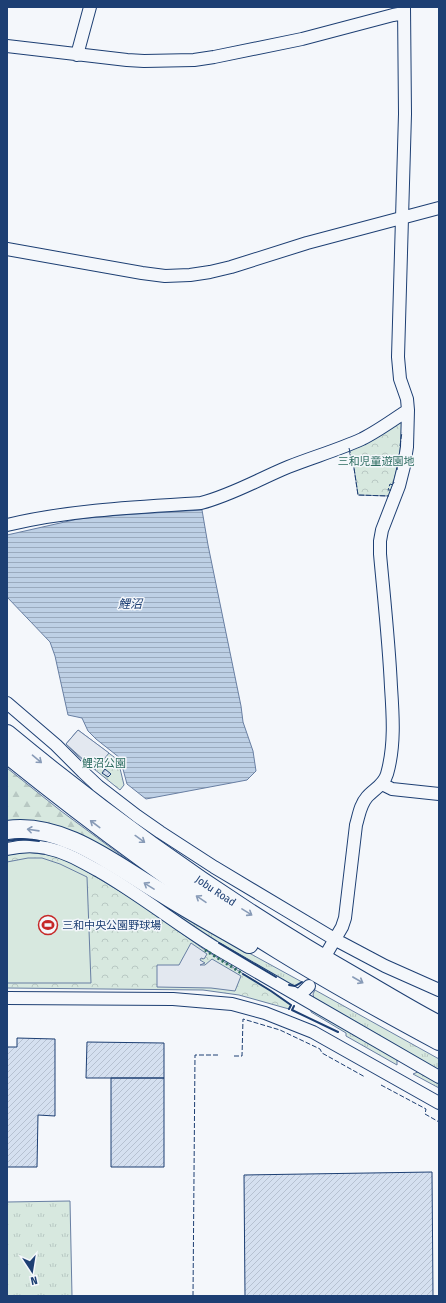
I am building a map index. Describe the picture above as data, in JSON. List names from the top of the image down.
{
  "streets": {
    "highway": ["Jobu Road"]
  },
  "water": ["鯉沼"],
  "parks": ["三和児童遊園地", "鯉沼公園"],
  "places": {
    "sports": ["三和中央公園野球場"]
  },
  "north": "bottom"
}
